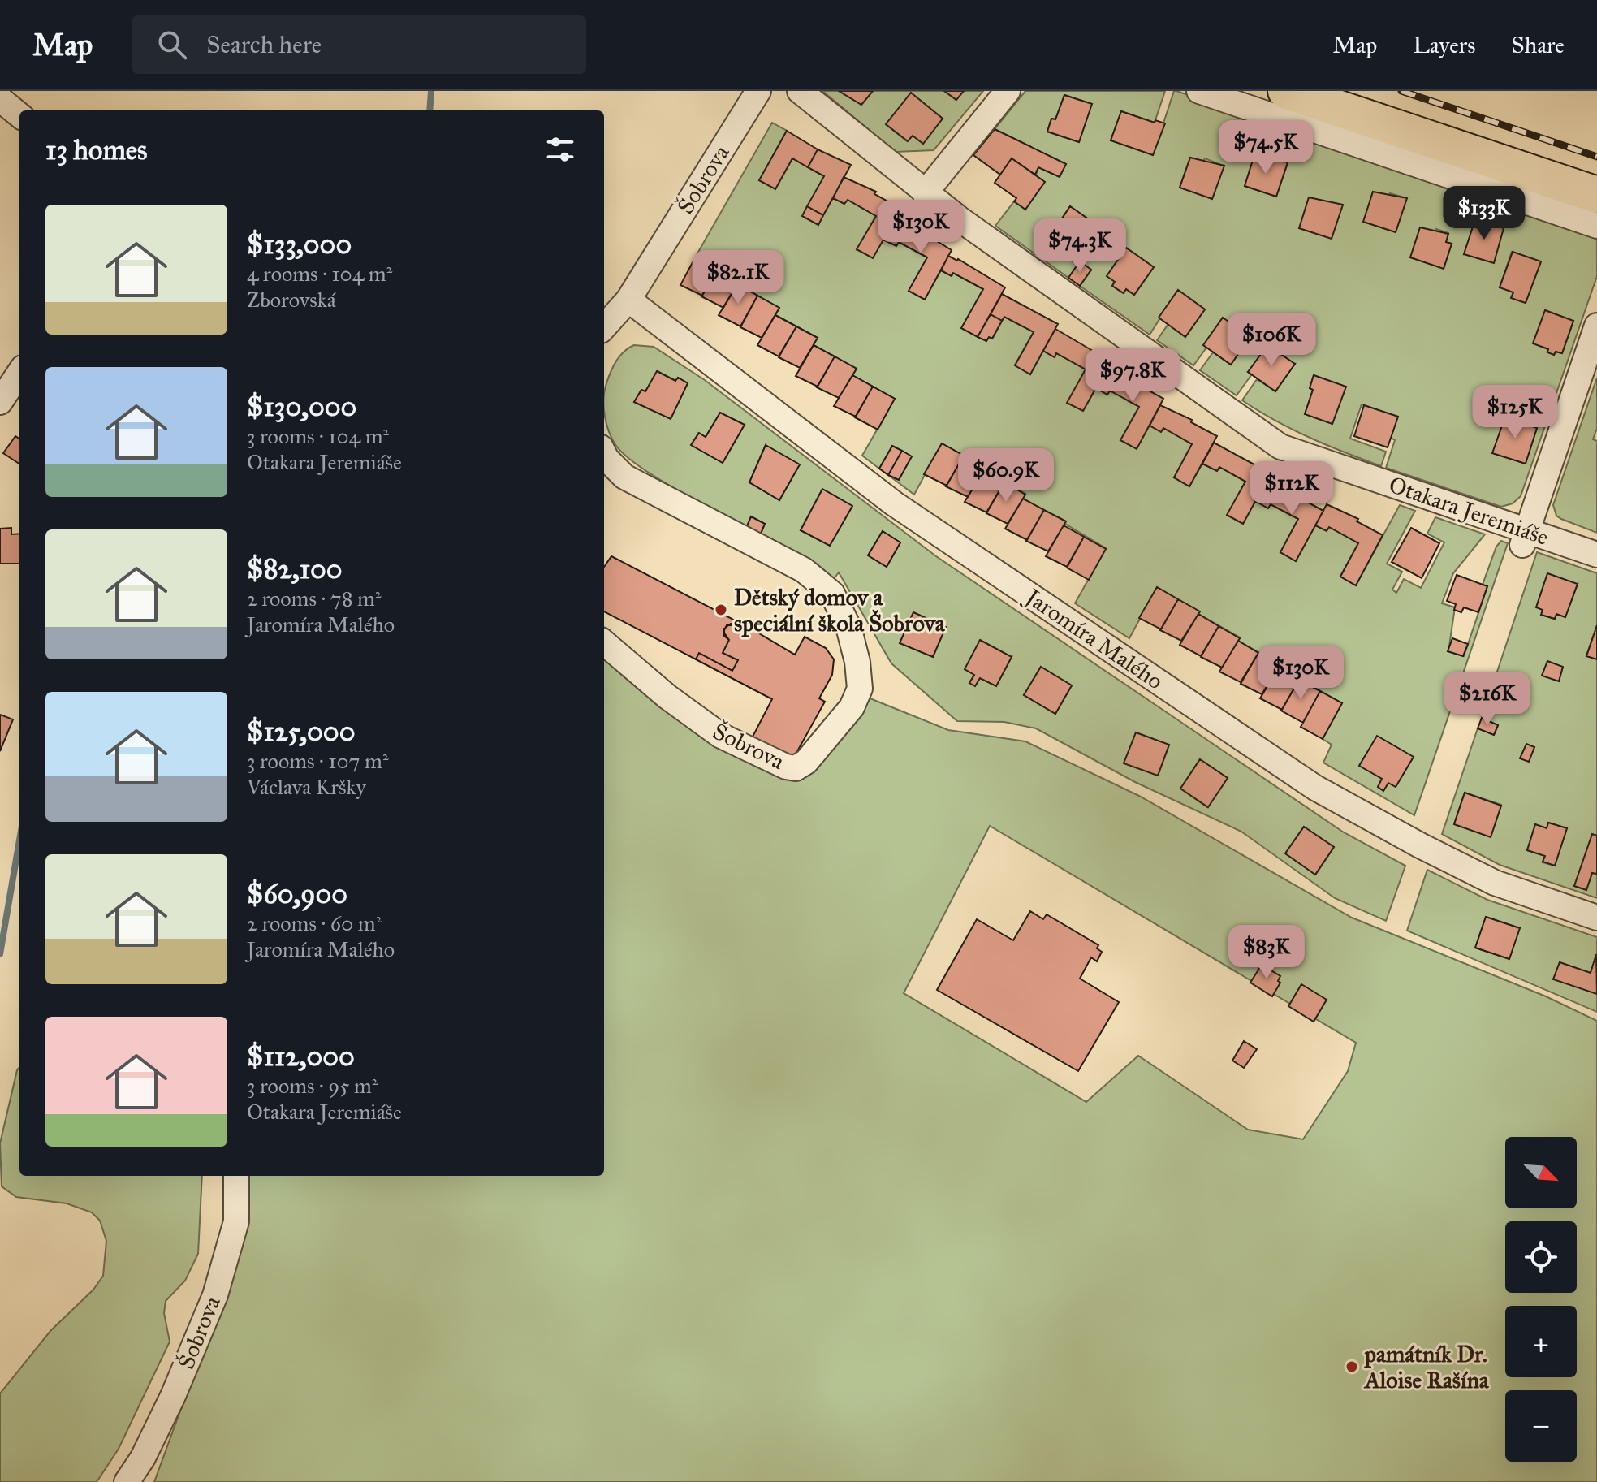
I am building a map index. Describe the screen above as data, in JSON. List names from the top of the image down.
{
  "streets": {
    "street": ["Šobrova", "Otakara Jeremiáše", "Jaromíra Malého"]
  },
  "crossings": [
    ["Šobrova", "Jaromíra Malého"]
  ],
  "places": ["Dětský domov a speciální škola Šobrova", "památník Dr. Aloise Rašína"],
  "north": "bottom right",
  "page": {
    "header": "Map",
    "search": "Search here",
    "nav": ["Map", "Layers", "Share"],
    "heading": "13 homes",
    "price": [
      "$74.5K",
      "$133K",
      "$130K",
      "$74.3K",
      "$82.1K",
      "$106K",
      "$97.8K",
      "$125K",
      "$60.9K",
      "$112K",
      "$130K",
      "$216K",
      "$83K"
    ],
    "list": [
      {
        "name": "$133,000",
        "note": "4 rooms · 104 m² · Zborovská"
      },
      {
        "name": "$130,000",
        "note": "3 rooms · 104 m² · Otakara Jeremiáše"
      },
      {
        "name": "$82,100",
        "note": "2 rooms · 78 m² · Jaromíra Malého"
      },
      {
        "name": "$125,000",
        "note": "3 rooms · 107 m² · Václava Kršky"
      },
      {
        "name": "$60,900",
        "note": "2 rooms · 60 m² · Jaromíra Malého"
      },
      {
        "name": "$112,000",
        "note": "3 rooms · 95 m² · Otakara Jeremiáše"
      }
    ],
    "map_buttons": ["+", "−"]
  }
}
